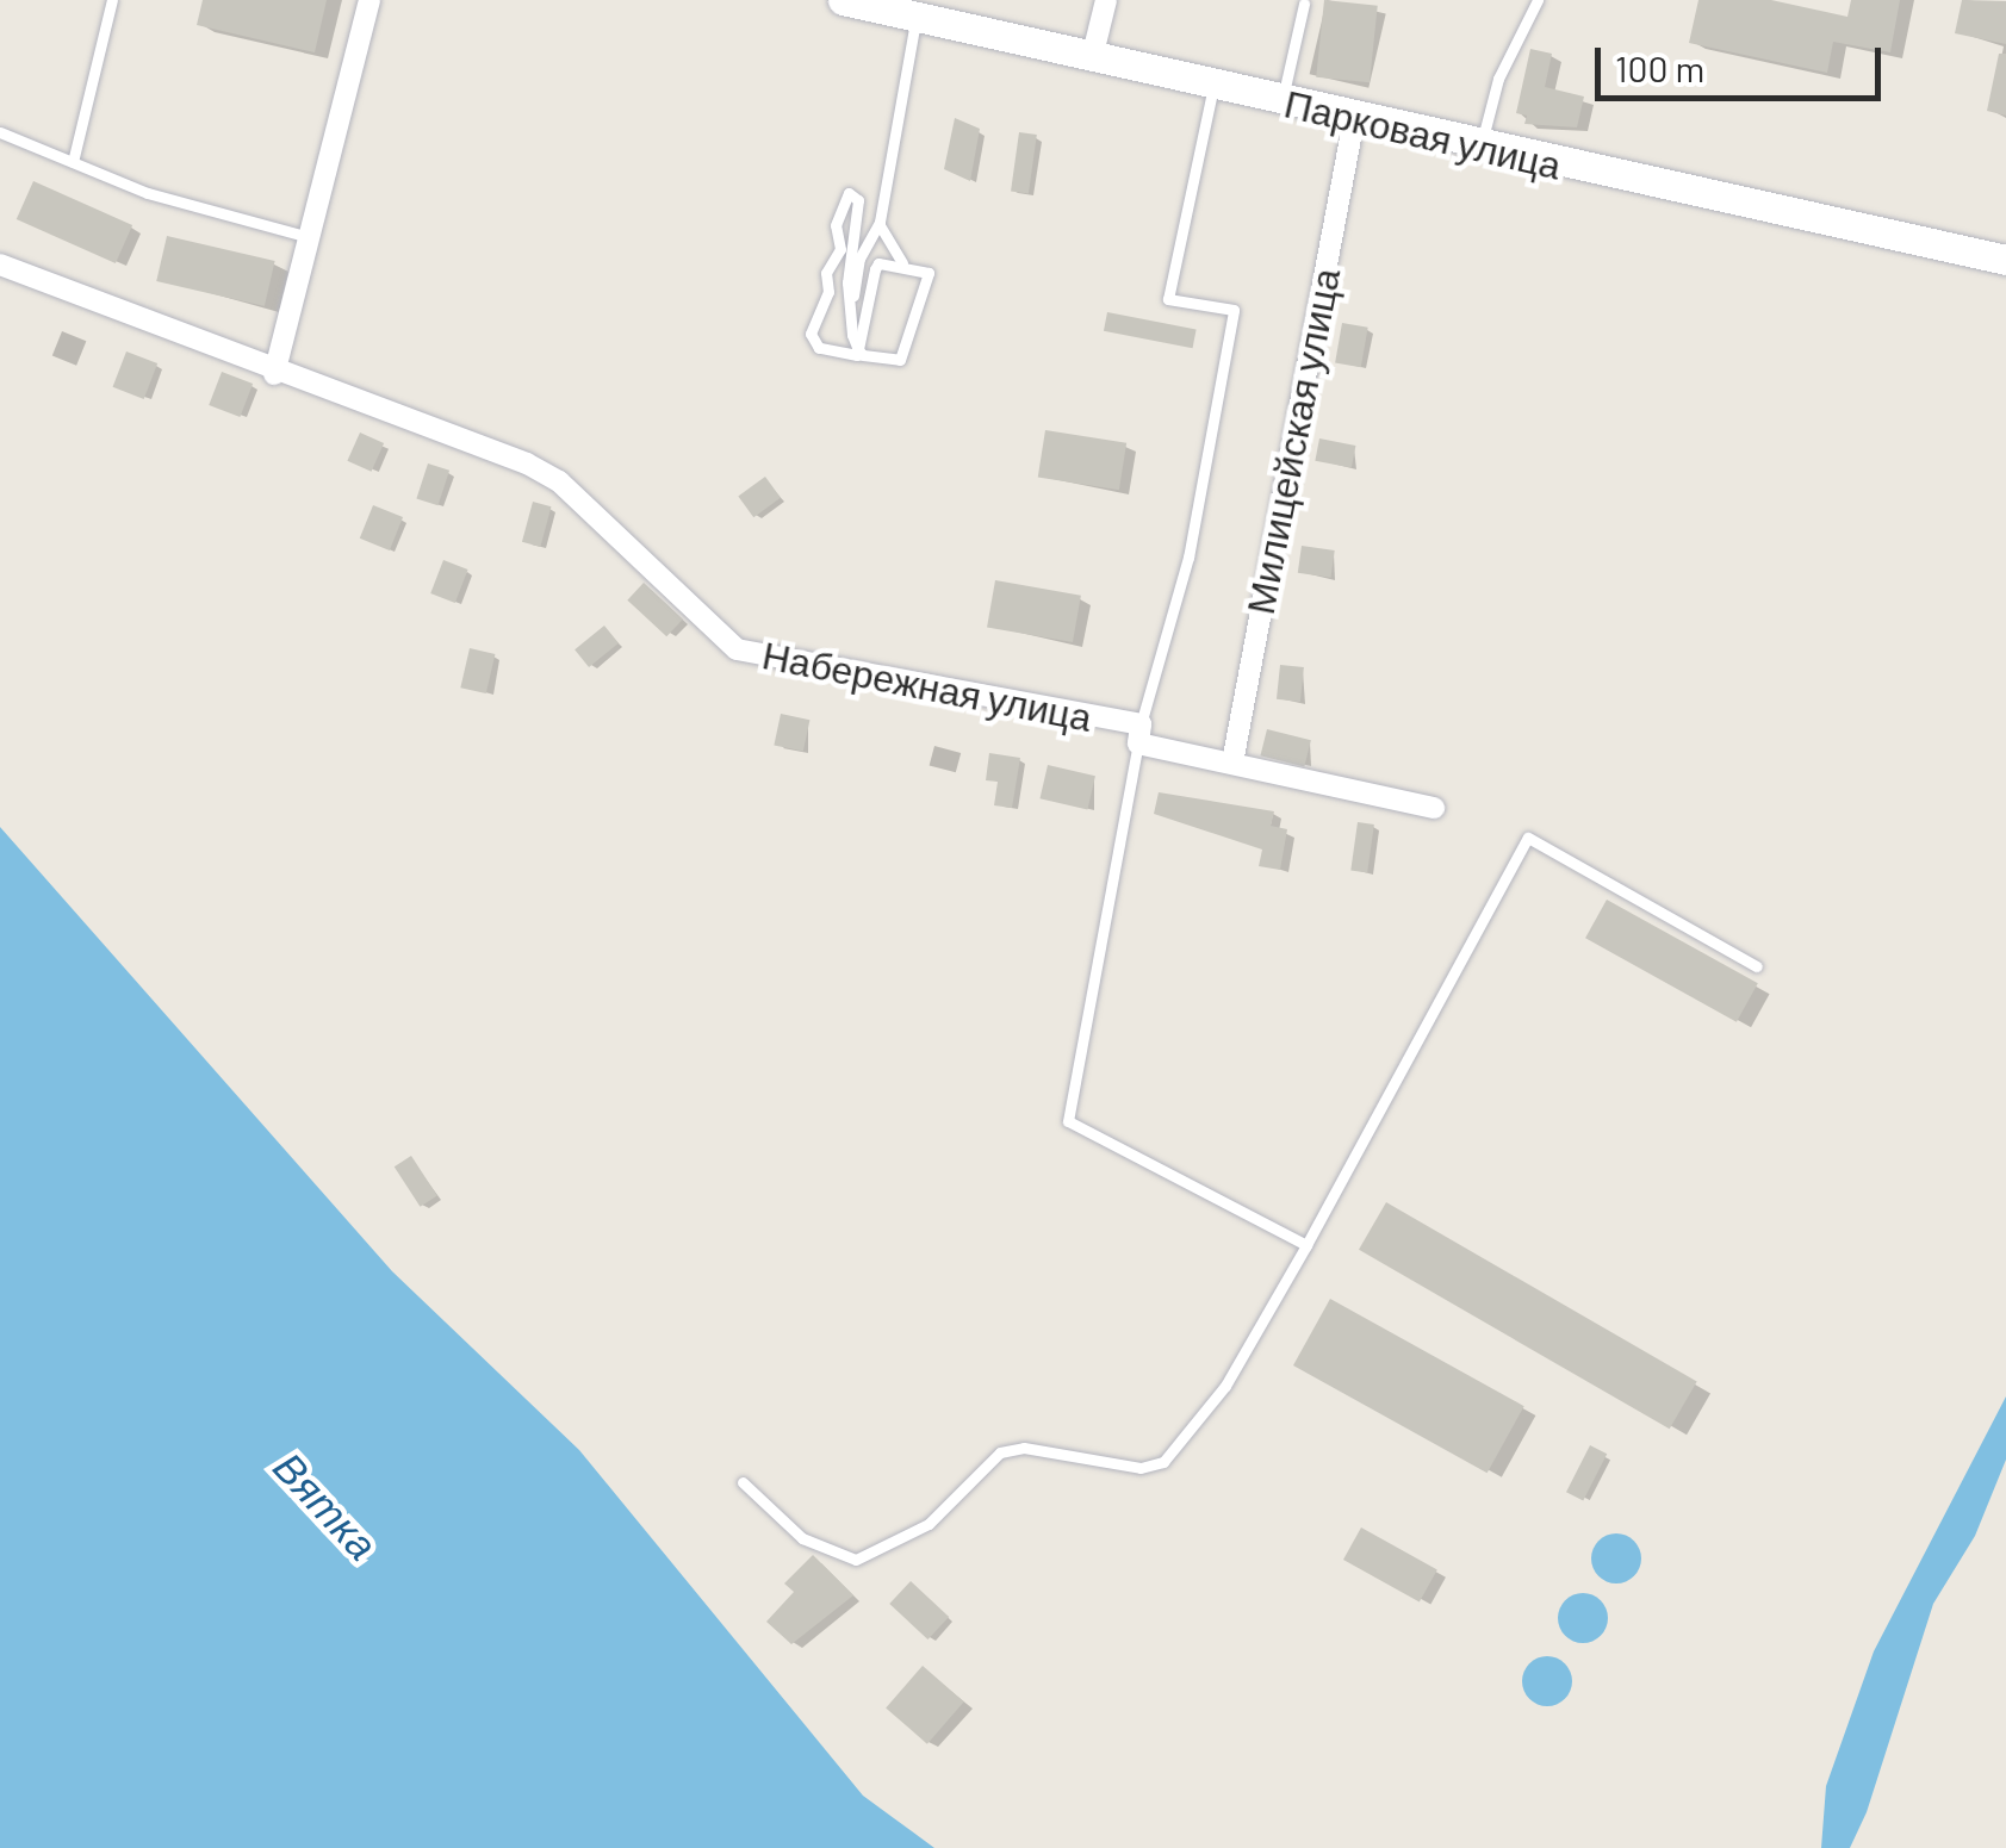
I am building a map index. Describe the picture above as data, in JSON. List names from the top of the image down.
{
  "streets": {
    "street": ["Парковая улица", "Милицейская улица", "Набережная улица"]
  },
  "crossings": [
    ["Парковая улица", "Милицейская улица"],
    ["Милицейская улица", "Набережная улица"]
  ],
  "water": ["Вятка"],
  "scale_bar": "100 m"
}
